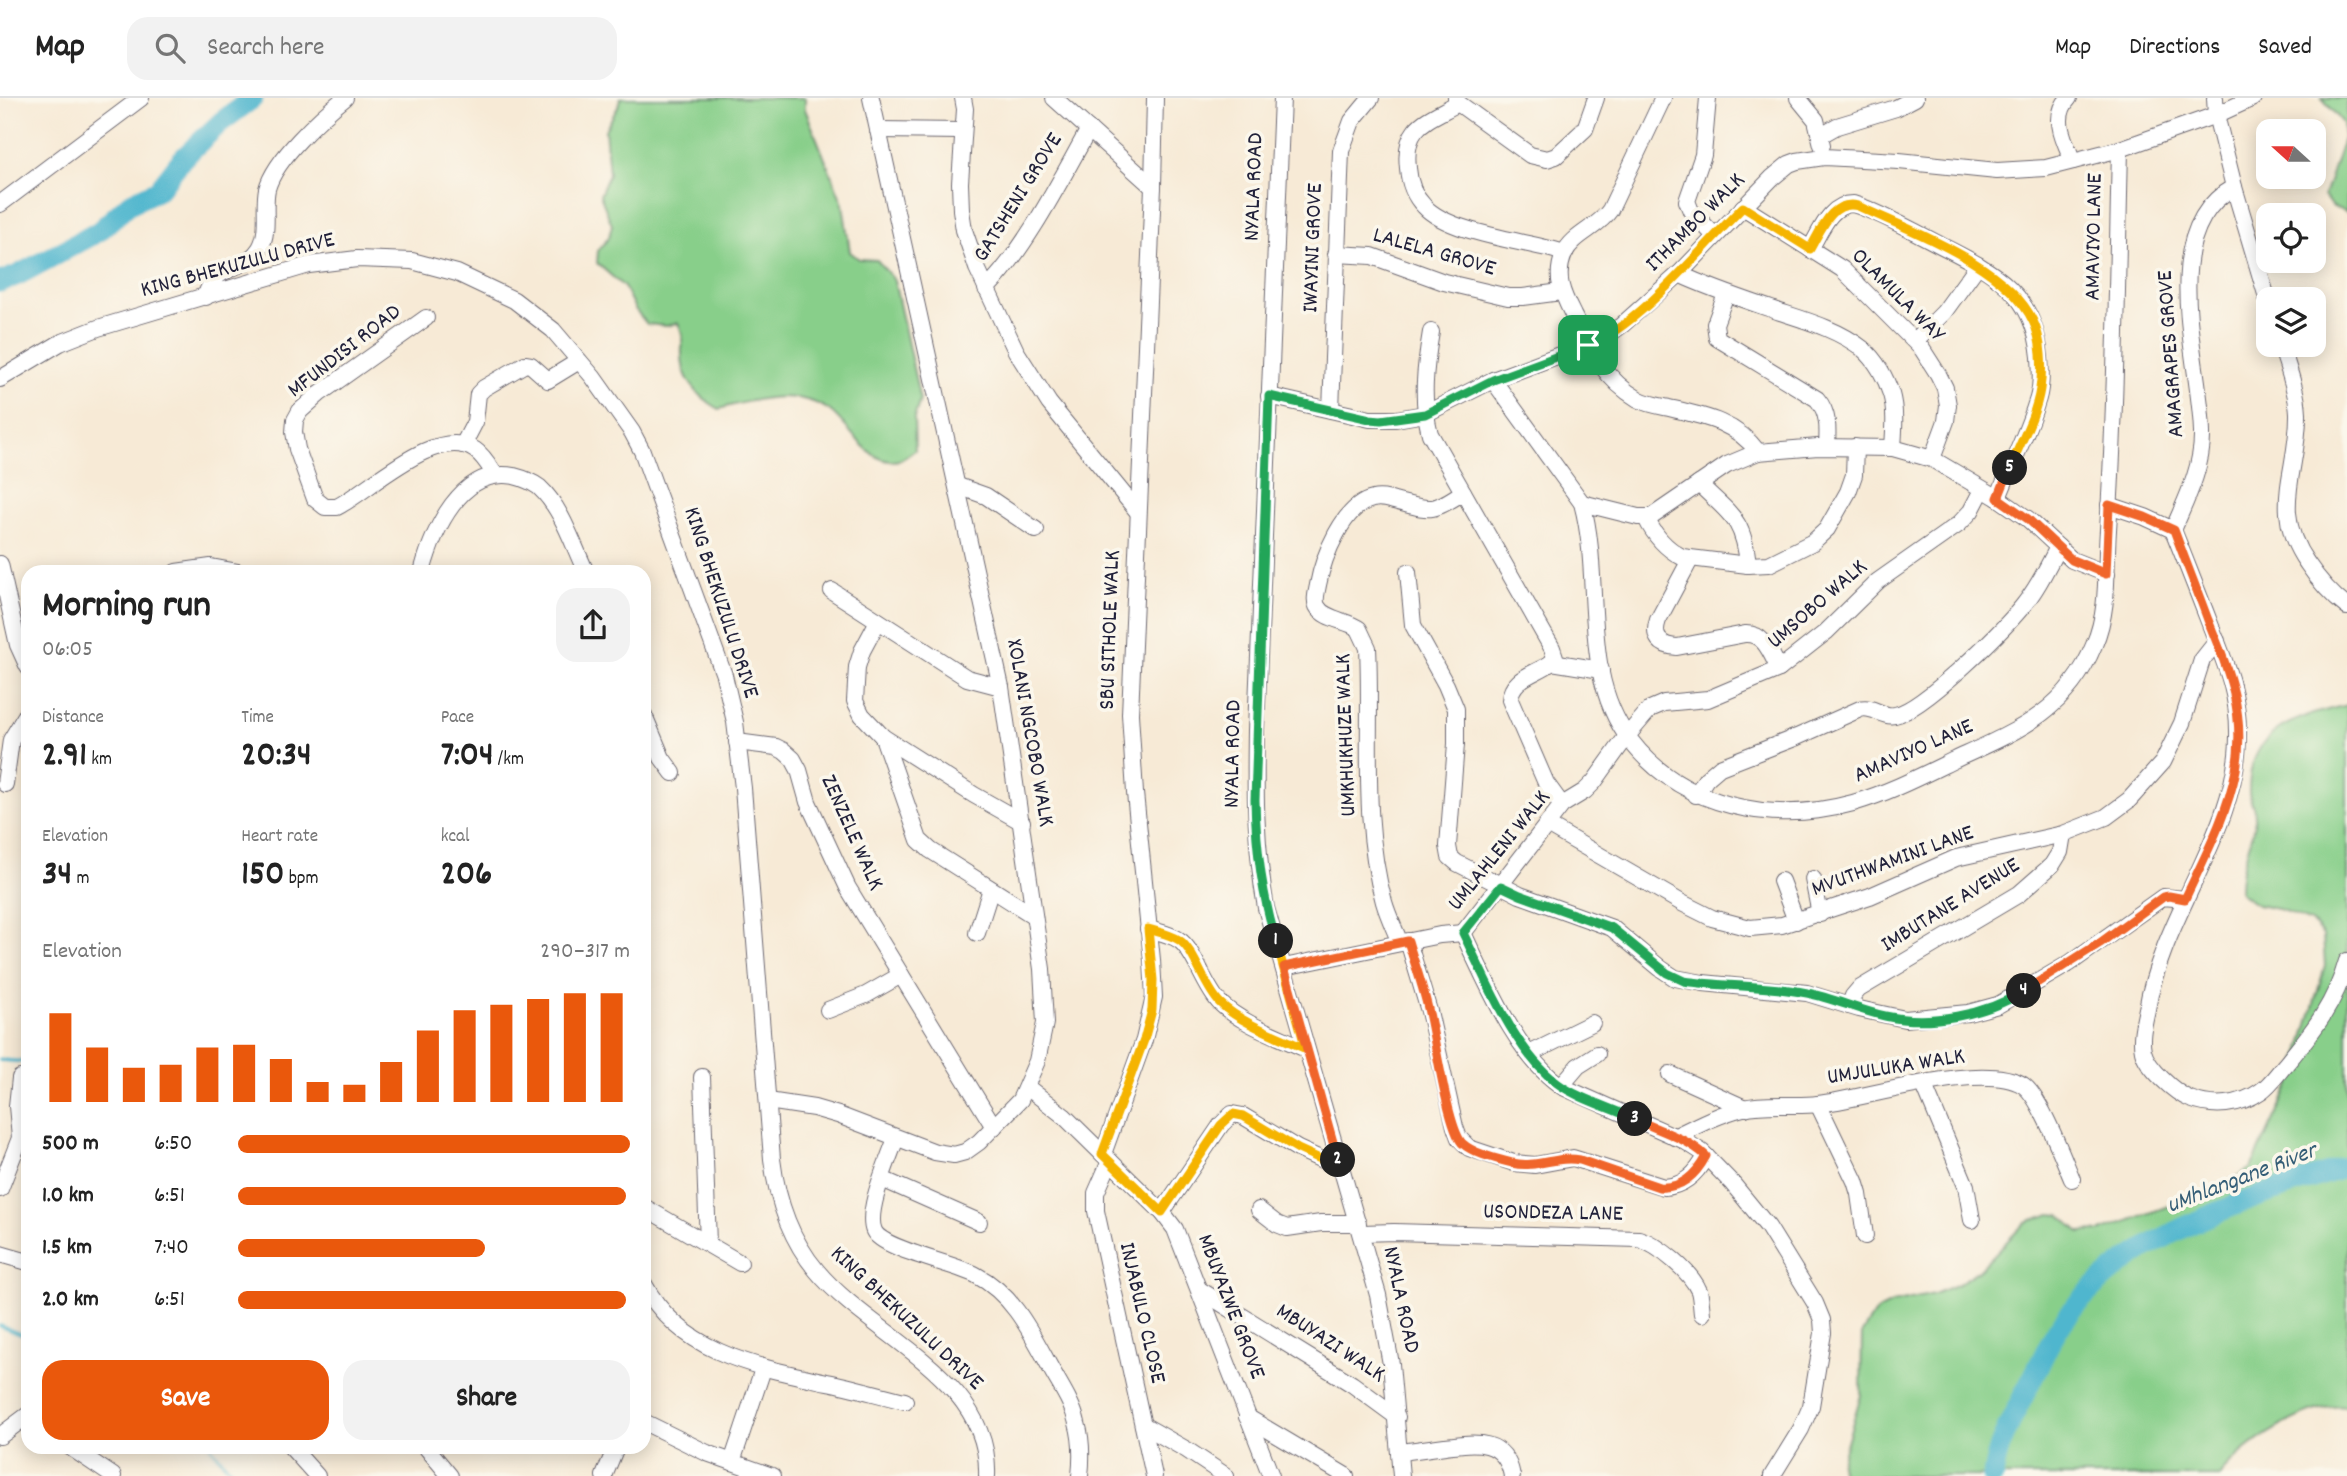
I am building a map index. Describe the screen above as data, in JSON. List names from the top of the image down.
{
  "streets": {
    "street": [
      "NYALA ROAD",
      "GATSHENI GROVE",
      "ITHAMBO WALK",
      "AMAVIYO LANE",
      "IWAYINI GROVE",
      "LALELA GROVE",
      "KING BHEKUZULU DRIVE",
      "OLAMULA WAY",
      "MFUNDISI ROAD",
      "AMAGRAPES GROVE",
      "UMSOBO WALK",
      "SBU SITHOLE WALK",
      "XOLANI NGCOBO WALK",
      "UMKHUKHUZE WALK",
      "ZENZELE WALK",
      "UMLAHLENI WALK",
      "MVUTHWAMINI LANE",
      "IMBUTANE AVENUE",
      "UMJULUKA WALK",
      "USONDEZA LANE",
      "MBUYAZWE GROVE",
      "INJABULO CLOSE",
      "MBUYAZI WALK"
    ]
  },
  "crossings": [
    ["NYALA ROAD", "ITHAMBO WALK"],
    ["NYALA ROAD", "USONDEZA LANE"],
    ["NYALA ROAD", "MBUYAZI WALK"],
    ["ITHAMBO WALK", "AMAVIYO LANE"],
    ["ITHAMBO WALK", "IWAYINI GROVE"],
    ["ITHAMBO WALK", "OLAMULA WAY"],
    ["AMAVIYO LANE", "UMSOBO WALK"],
    ["AMAVIYO LANE", "UMLAHLENI WALK"],
    ["IWAYINI GROVE", "LALELA GROVE"],
    ["KING BHEKUZULU DRIVE", "XOLANI NGCOBO WALK"],
    ["KING BHEKUZULU DRIVE", "ZENZELE WALK"],
    ["UMSOBO WALK", "UMLAHLENI WALK"],
    ["SBU SITHOLE WALK", "MBUYAZWE GROVE"],
    ["SBU SITHOLE WALK", "INJABULO CLOSE"],
    ["XOLANI NGCOBO WALK", "ZENZELE WALK"],
    ["XOLANI NGCOBO WALK", "MBUYAZWE GROVE"],
    ["UMLAHLENI WALK", "MVUTHWAMINI LANE"],
    ["MVUTHWAMINI LANE", "IMBUTANE AVENUE"],
    ["MBUYAZWE GROVE", "INJABULO CLOSE"],
    ["MBUYAZWE GROVE", "MBUYAZI WALK"]
  ],
  "water": ["uMhlangane River"],
  "north": "left",
  "page": {
    "header": "Map",
    "search": "Search here",
    "nav": ["Map", "Directions", "Saved"],
    "pins": [
      "5",
      "1",
      "4",
      "3",
      "2"
    ],
    "heading": ["Morning run", "06:05"],
    "stats": [
      ["Distance", "2.91 km"],
      ["Time", "20:34"],
      ["Pace", "7:04 /km"],
      ["Elevation", "34 m"],
      ["Heart rate", "150 bpm"],
      ["kcal", "206"]
    ],
    "chart": ["Elevation", "290–317 m"],
    "list": [
      {
        "name": "500 m",
        "note": "6:50"
      },
      {
        "name": "1.0 km",
        "note": "6:51"
      },
      {
        "name": "1.5 km",
        "note": "7:40"
      },
      {
        "name": "2.0 km",
        "note": "6:51"
      }
    ],
    "buttons": ["Save", "Share"]
  }
}
